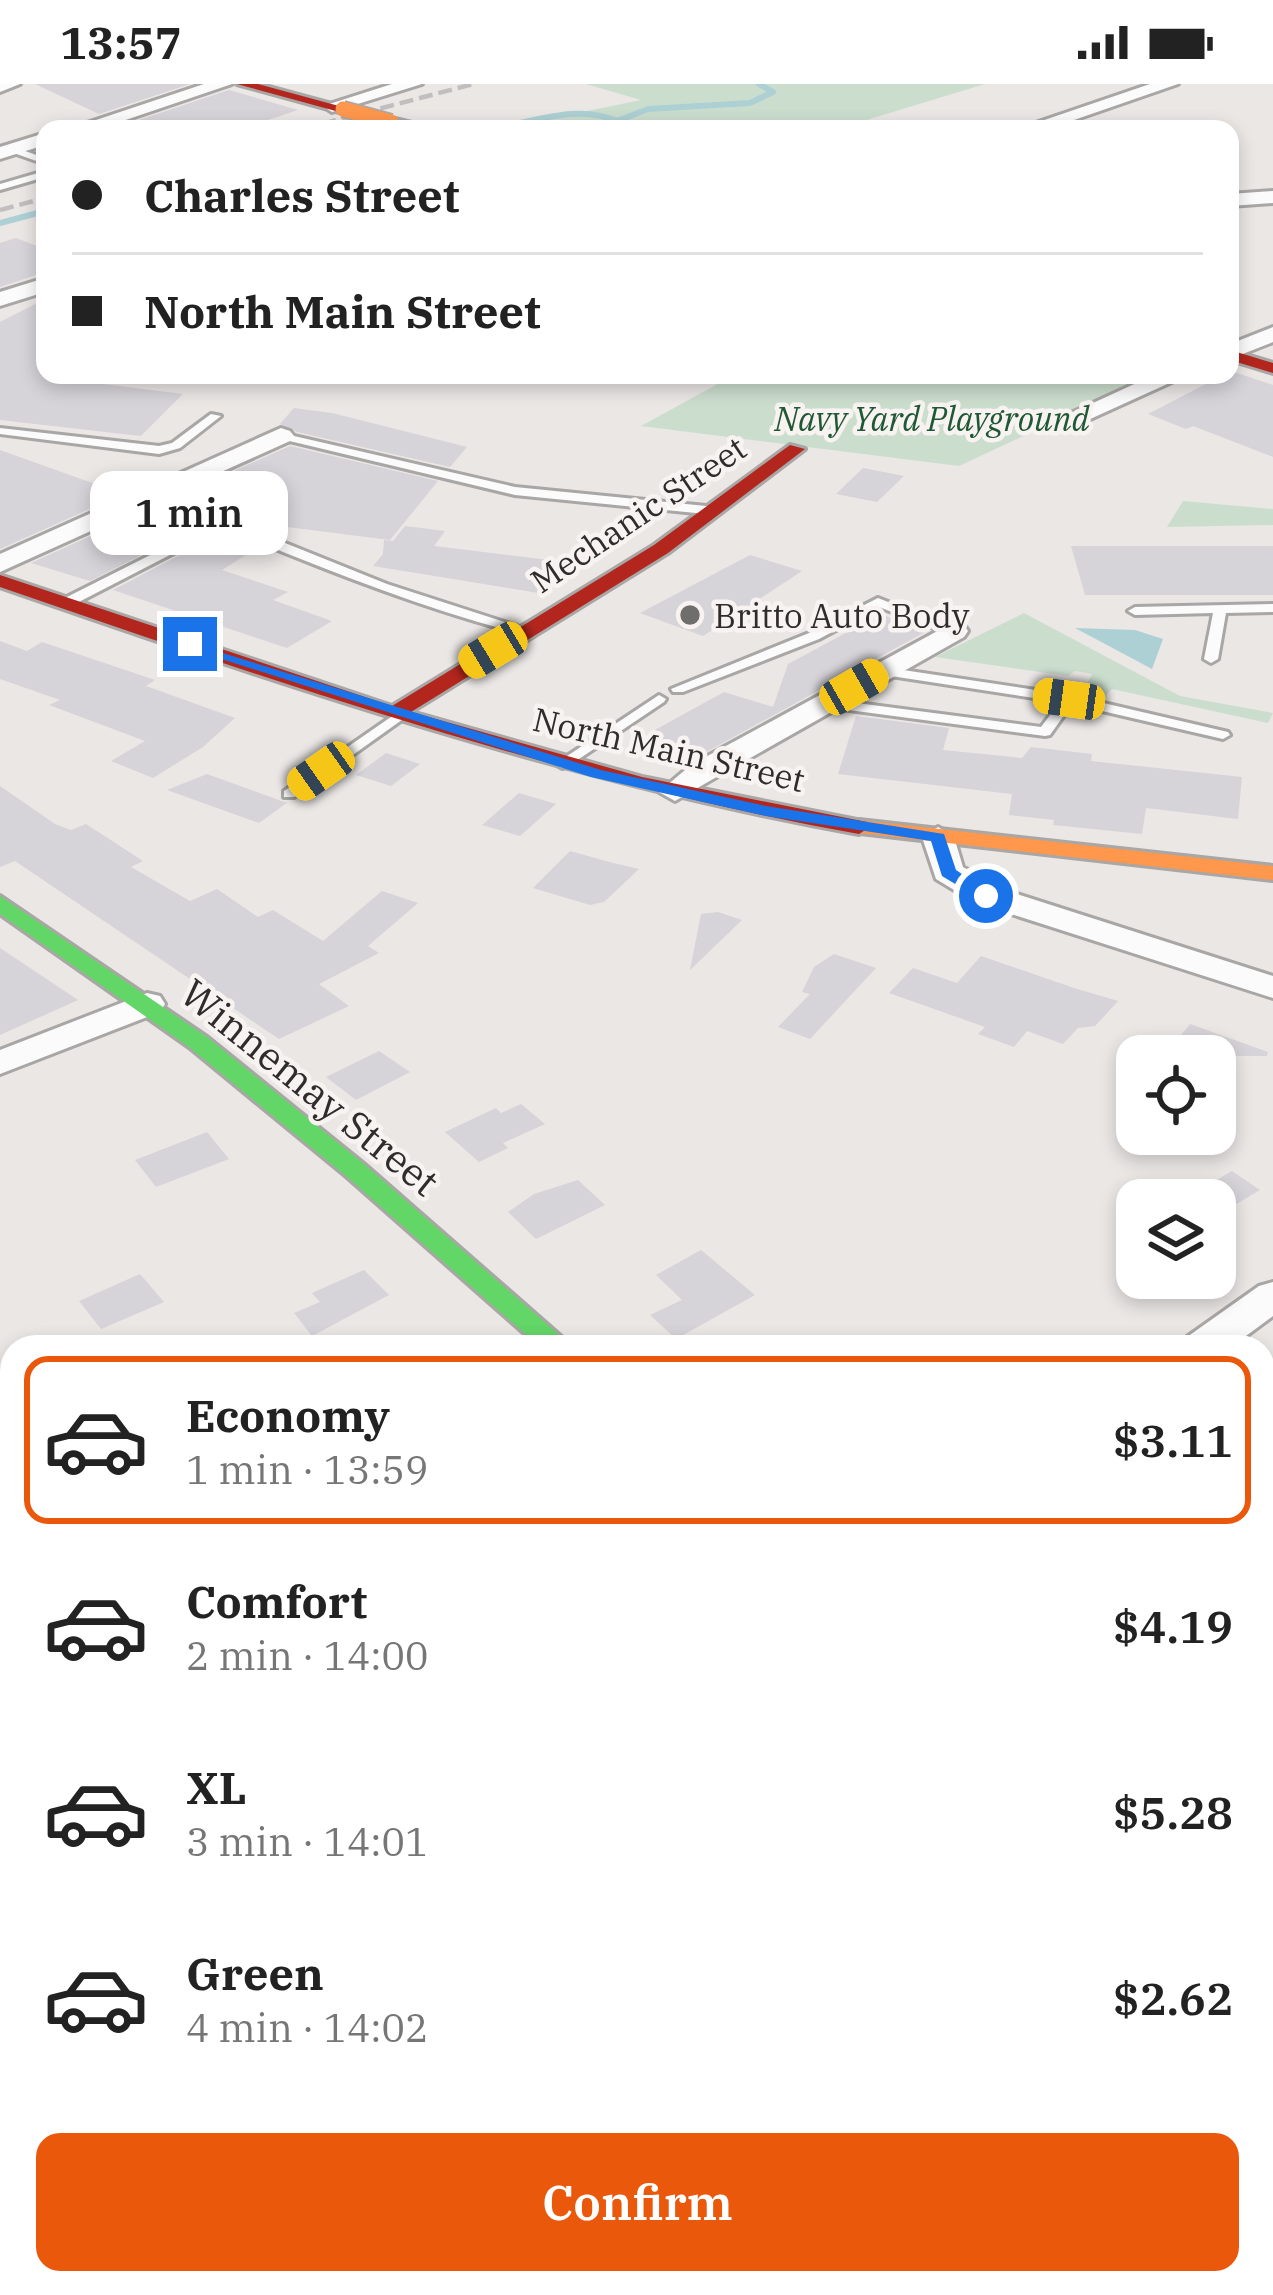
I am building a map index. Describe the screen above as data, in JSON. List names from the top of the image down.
{
  "streets": {
    "street": ["Mechanic Street", "North Main Street", "Winnemay Street"]
  },
  "crossings": [
    ["Mechanic Street", "North Main Street"]
  ],
  "parks": ["Navy Yard Playground"],
  "places": ["Britto Auto Body"],
  "page": {
    "status": "13:57",
    "banner": ["Charles Street", "North Main Street"],
    "bubble": "1 min",
    "list": [
      {
        "name": "Economy",
        "note": "1 min · 13:59",
        "value": "$3.11"
      },
      {
        "name": "Comfort",
        "note": "2 min · 14:00",
        "value": "$4.19"
      },
      {
        "name": "XL",
        "note": "3 min · 14:01",
        "value": "$5.28"
      },
      {
        "name": "Green",
        "note": "4 min · 14:02",
        "value": "$2.62"
      }
    ],
    "buttons": "Confirm"
  }
}
